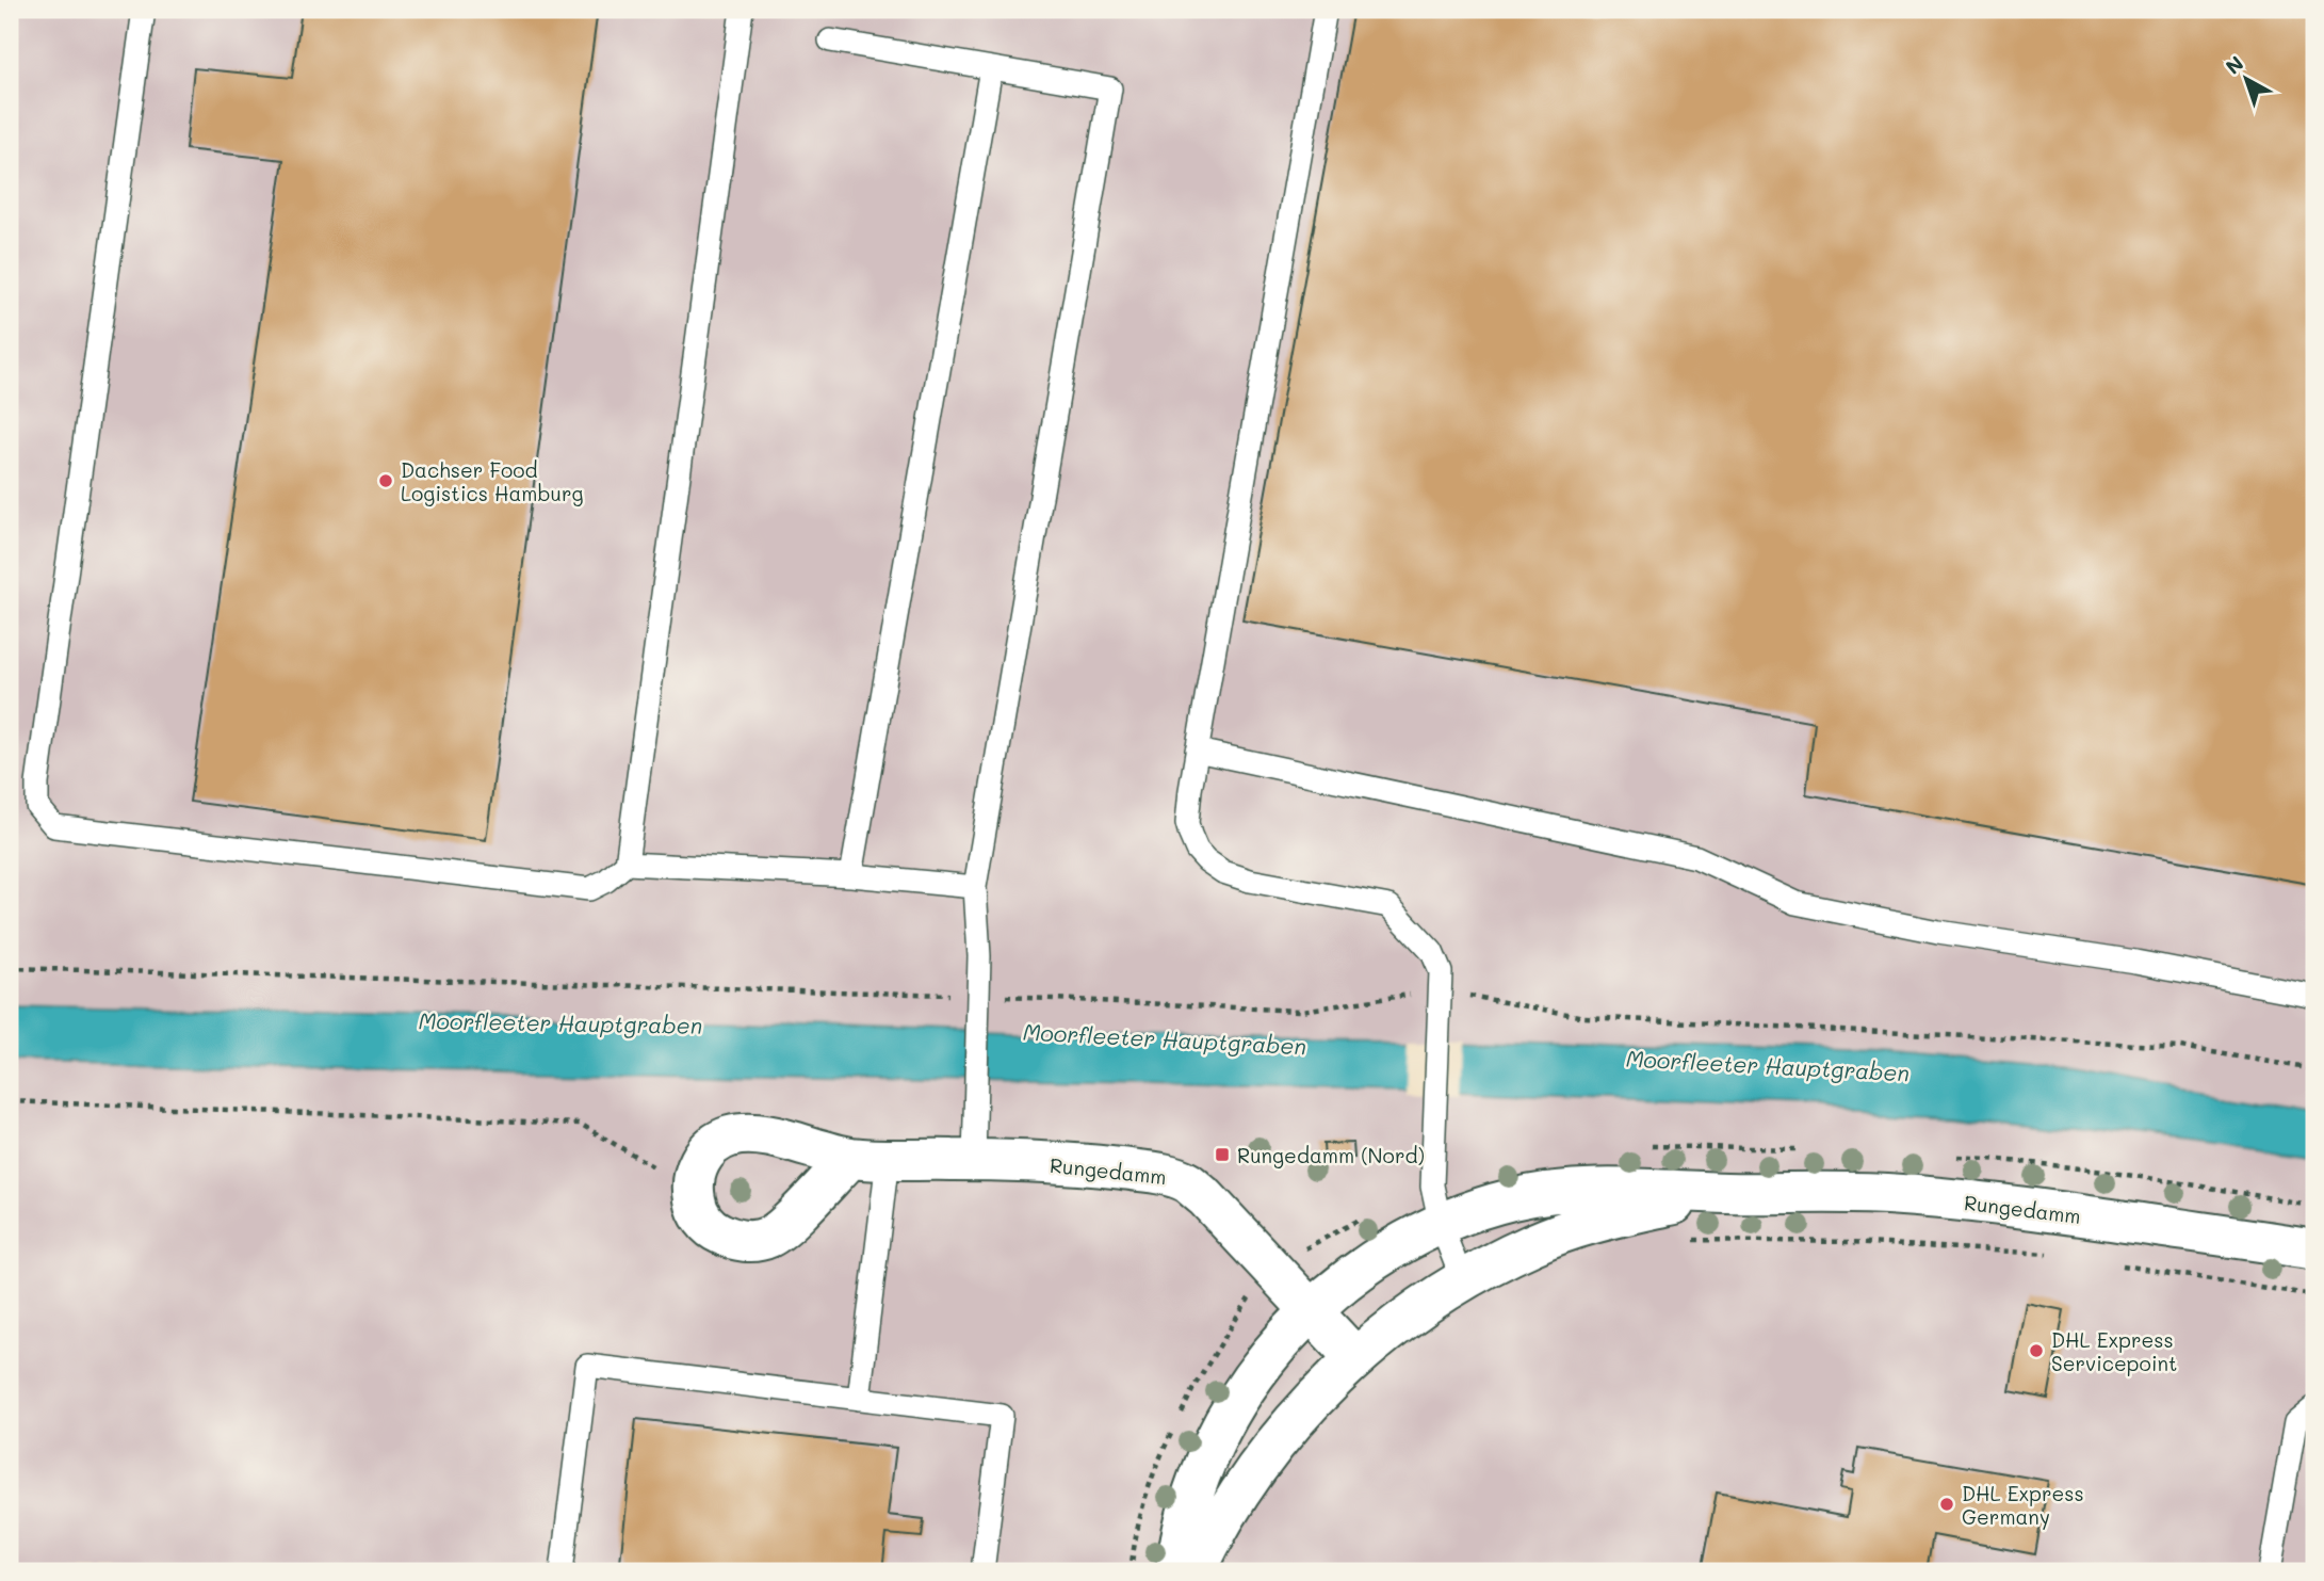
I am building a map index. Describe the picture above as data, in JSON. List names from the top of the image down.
{
  "streets": {
    "street": ["Rungedamm"]
  },
  "water": ["Moorfleeter Hauptgraben"],
  "places": {
    "other": ["Dachser Food Logistics Hamburg", "DHL Express Servicepoint", "DHL Express Germany"],
    "transit": ["Rungedamm (Nord)"]
  },
  "north": "top left"
}
